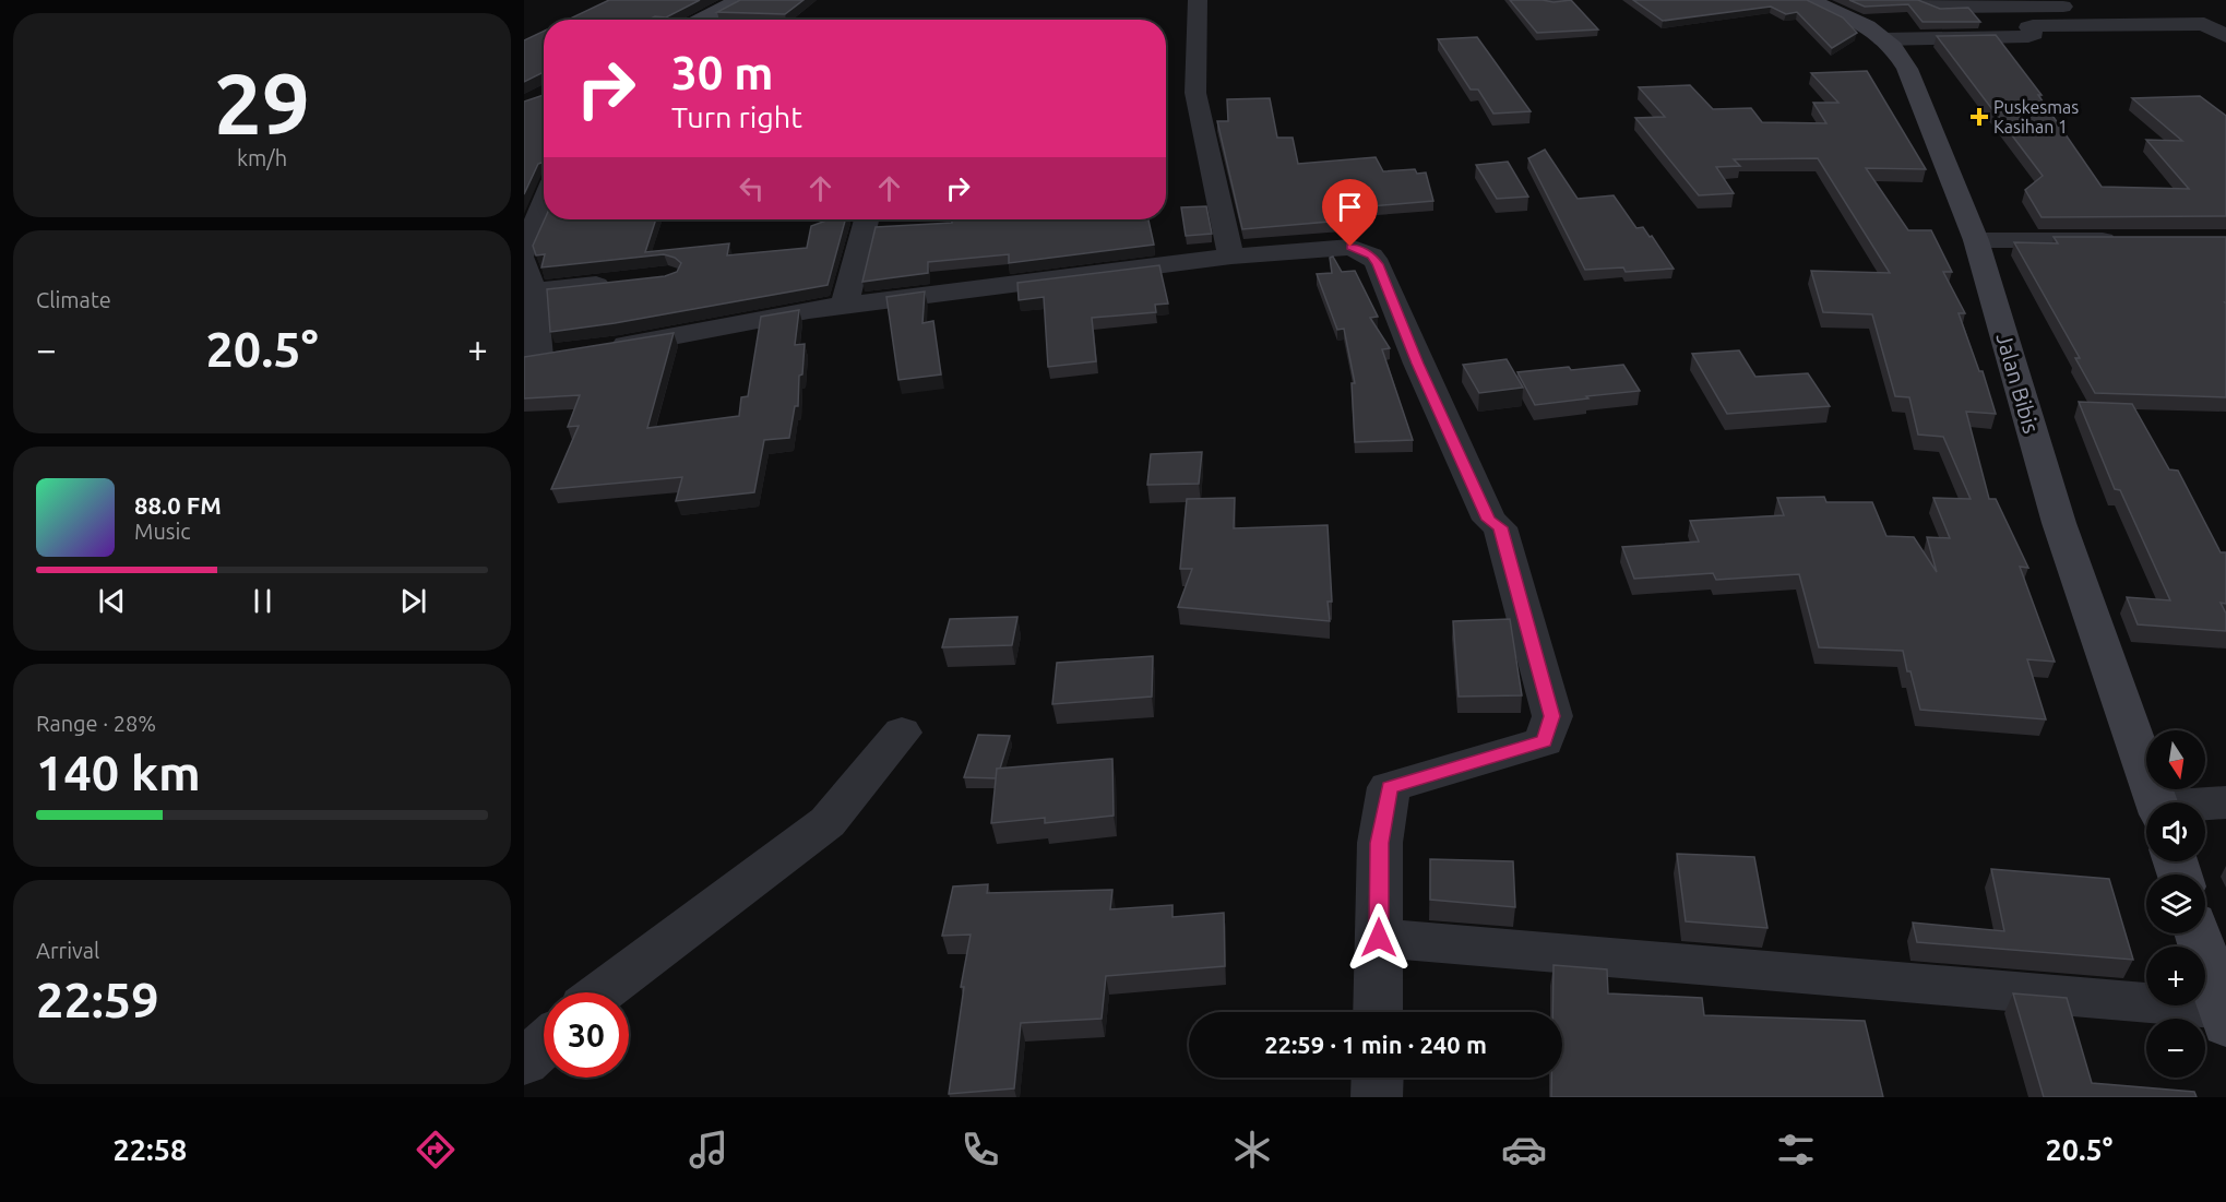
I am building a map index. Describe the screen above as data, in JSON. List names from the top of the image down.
{
  "streets": {
    "main road": ["Jalan Bibis"]
  },
  "places": {
    "health": ["Puskesmas Kasihan 1"]
  },
  "north": "bottom",
  "page": {
    "tile": [
      ["29", "km/h"],
      "Climate",
      ["Range · 28%", "140 km"],
      ["Arrival", "22:59"]
    ],
    "turn": ["30 m", "Turn right"],
    "heat": ["−", "20.5°", "+"],
    "song": ["88.0 FM", "Music"],
    "map_buttons": ["+", "−"],
    "limit": "30",
    "trip": "22:59 · 1 min · 240 m",
    "tabs": ["22:58", "20.5°"]
  }
}
